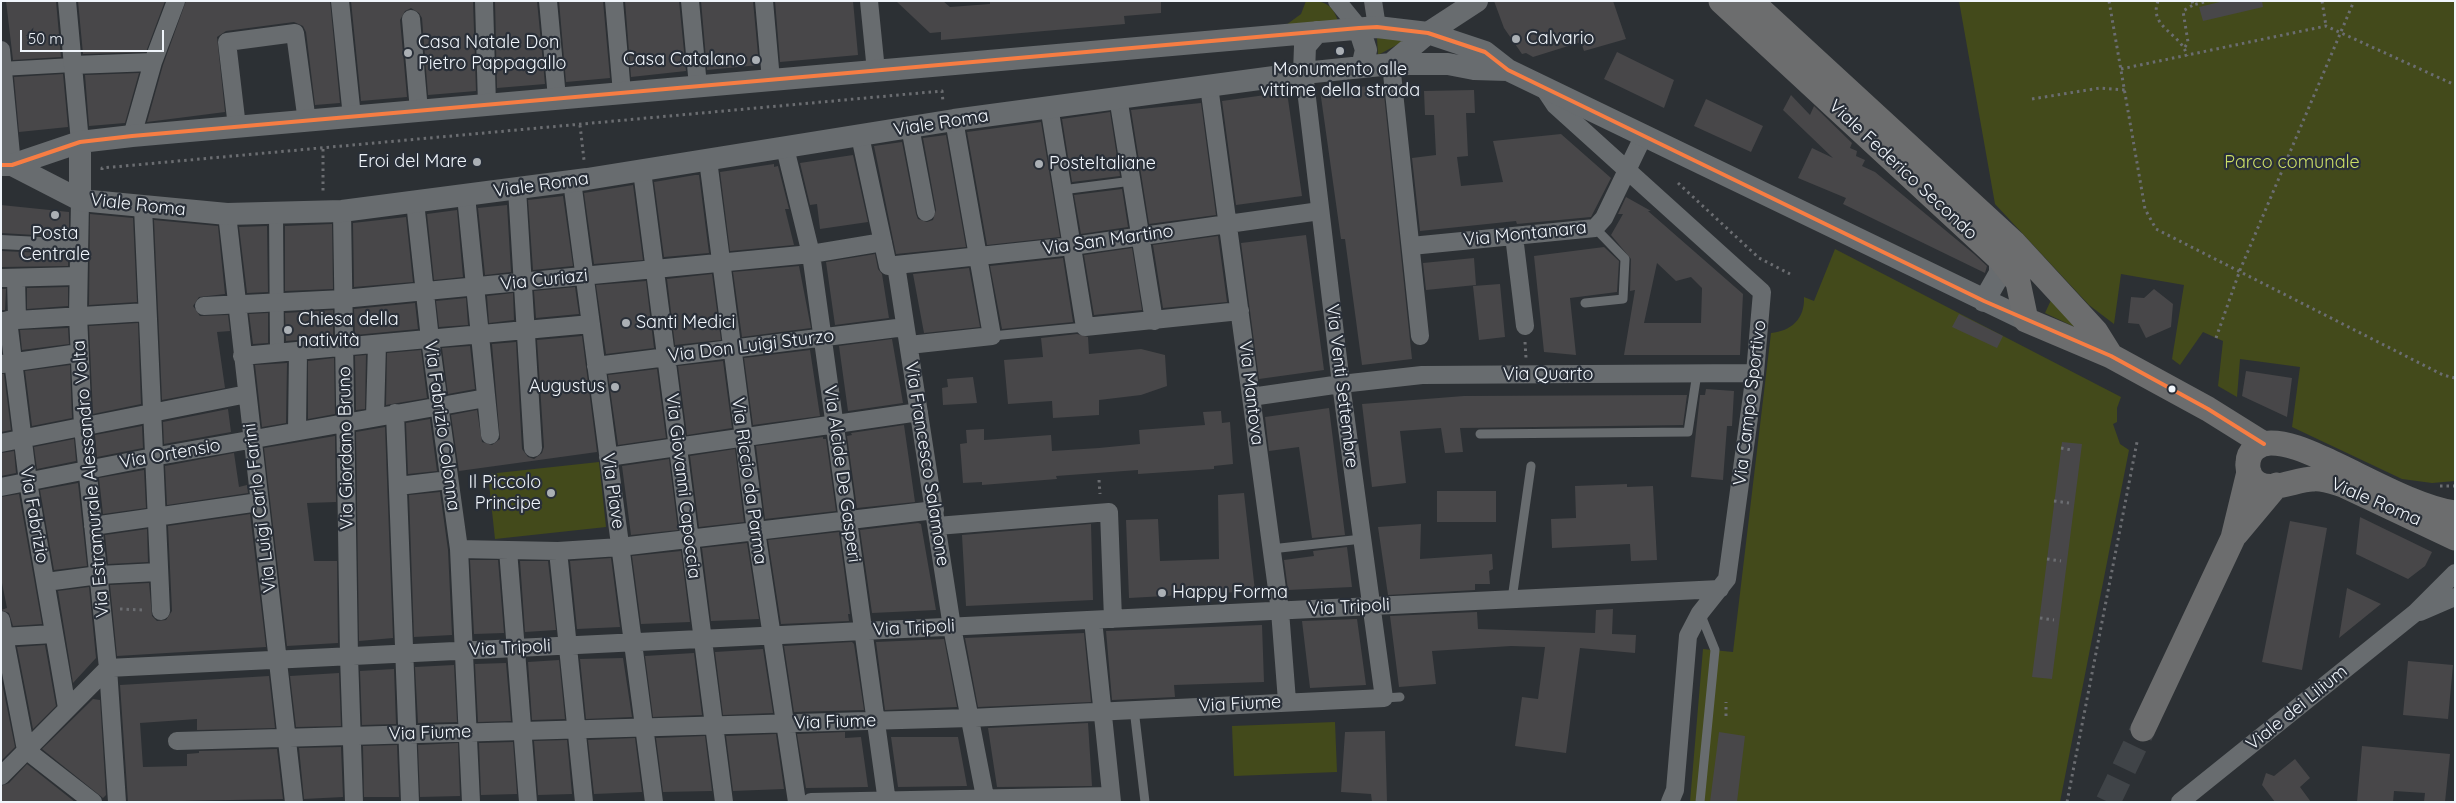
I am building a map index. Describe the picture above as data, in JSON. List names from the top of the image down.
{
  "streets": {
    "main road": ["Viale Roma", "Viale Federico Secondo"],
    "street": [
      "Via Montanara",
      "Via San Martino",
      "Via Curiazi",
      "Via Don Luigi Sturzo",
      "Via Quarto",
      "Via Venti Settembre",
      "Via Mantova",
      "Via Campo Sportivo",
      "Via Fabrizio Colonna",
      "Via Giordano Bruno",
      "Via Ortensio",
      "Via Francesco Salamone",
      "Via Alcide De Gasperi",
      "Via Estramurale Alessandro Volta",
      "Via Riccio da Parma",
      "Via Giovanni Capoccia",
      "Via Piave",
      "Via Luigi Carlo Farini",
      "Via Fabrizio",
      "Via Tripoli",
      "Via Fiume",
      "Viale dei Lilium"
    ]
  },
  "crossings": [
    ["Viale Roma", "Viale Federico Secondo"],
    ["Viale Roma", "Via Montanara"],
    ["Viale Roma", "Via Venti Settembre"],
    ["Viale Roma", "Via Mantova"],
    ["Viale Roma", "Via Campo Sportivo"],
    ["Viale Roma", "Via Fabrizio Colonna"],
    ["Viale Roma", "Via Giordano Bruno"],
    ["Viale Roma", "Via Francesco Salamone"],
    ["Viale Roma", "Via Alcide De Gasperi"],
    ["Viale Roma", "Via Estramurale Alessandro Volta"],
    ["Viale Roma", "Via Riccio da Parma"],
    ["Viale Roma", "Via Giovanni Capoccia"],
    ["Viale Roma", "Via Piave"],
    ["Viale Roma", "Via Luigi Carlo Farini"],
    ["Via Montanara", "Via Campo Sportivo"],
    ["Via San Martino", "Via Venti Settembre"],
    ["Via San Martino", "Via Mantova"],
    ["Via San Martino", "Via Francesco Salamone"],
    ["Via Curiazi", "Via Fabrizio Colonna"],
    ["Via Curiazi", "Via Giordano Bruno"],
    ["Via Curiazi", "Via Francesco Salamone"],
    ["Via Curiazi", "Via Alcide De Gasperi"],
    ["Via Curiazi", "Via Riccio da Parma"],
    ["Via Curiazi", "Via Giovanni Capoccia"],
    ["Via Curiazi", "Via Piave"],
    ["Via Curiazi", "Via Luigi Carlo Farini"],
    ["Via Don Luigi Sturzo", "Via Francesco Salamone"],
    ["Via Don Luigi Sturzo", "Via Alcide De Gasperi"],
    ["Via Don Luigi Sturzo", "Via Riccio da Parma"],
    ["Via Don Luigi Sturzo", "Via Giovanni Capoccia"],
    ["Via Don Luigi Sturzo", "Via Piave"],
    ["Via Quarto", "Via Venti Settembre"],
    ["Via Quarto", "Via Mantova"],
    ["Via Quarto", "Via Campo Sportivo"],
    ["Via Venti Settembre", "Via Tripoli"],
    ["Via Venti Settembre", "Via Fiume"],
    ["Via Mantova", "Via Tripoli"],
    ["Via Mantova", "Via Fiume"],
    ["Via Campo Sportivo", "Via Tripoli"],
    ["Via Fabrizio Colonna", "Via Ortensio"],
    ["Via Fabrizio Colonna", "Via Tripoli"],
    ["Via Fabrizio Colonna", "Via Fiume"],
    ["Via Giordano Bruno", "Via Ortensio"],
    ["Via Giordano Bruno", "Via Tripoli"],
    ["Via Giordano Bruno", "Via Fiume"],
    ["Via Ortensio", "Via Estramurale Alessandro Volta"],
    ["Via Ortensio", "Via Luigi Carlo Farini"],
    ["Via Ortensio", "Via Fabrizio"],
    ["Via Francesco Salamone", "Via Tripoli"],
    ["Via Francesco Salamone", "Via Fiume"],
    ["Via Alcide De Gasperi", "Via Tripoli"],
    ["Via Alcide De Gasperi", "Via Fiume"],
    ["Via Estramurale Alessandro Volta", "Via Tripoli"],
    ["Via Riccio da Parma", "Via Tripoli"],
    ["Via Riccio da Parma", "Via Fiume"],
    ["Via Giovanni Capoccia", "Via Tripoli"],
    ["Via Giovanni Capoccia", "Via Fiume"],
    ["Via Piave", "Via Tripoli"],
    ["Via Piave", "Via Fiume"],
    ["Via Luigi Carlo Farini", "Via Tripoli"],
    ["Via Luigi Carlo Farini", "Via Fiume"]
  ],
  "parks": ["Parco comunale"],
  "places": [
    "Calvario",
    "Monumento alle vittime della strada",
    "Casa Natale Don Pietro Pappagallo",
    "Casa Catalano",
    "Eroi del Mare",
    "PosteItaliane",
    "Posta Centrale",
    "Santi Medici",
    "Chiesa della natività",
    "Augustus",
    "Il Piccolo Principe",
    "Happy Forma"
  ],
  "scale_bar": "50 m"
}
